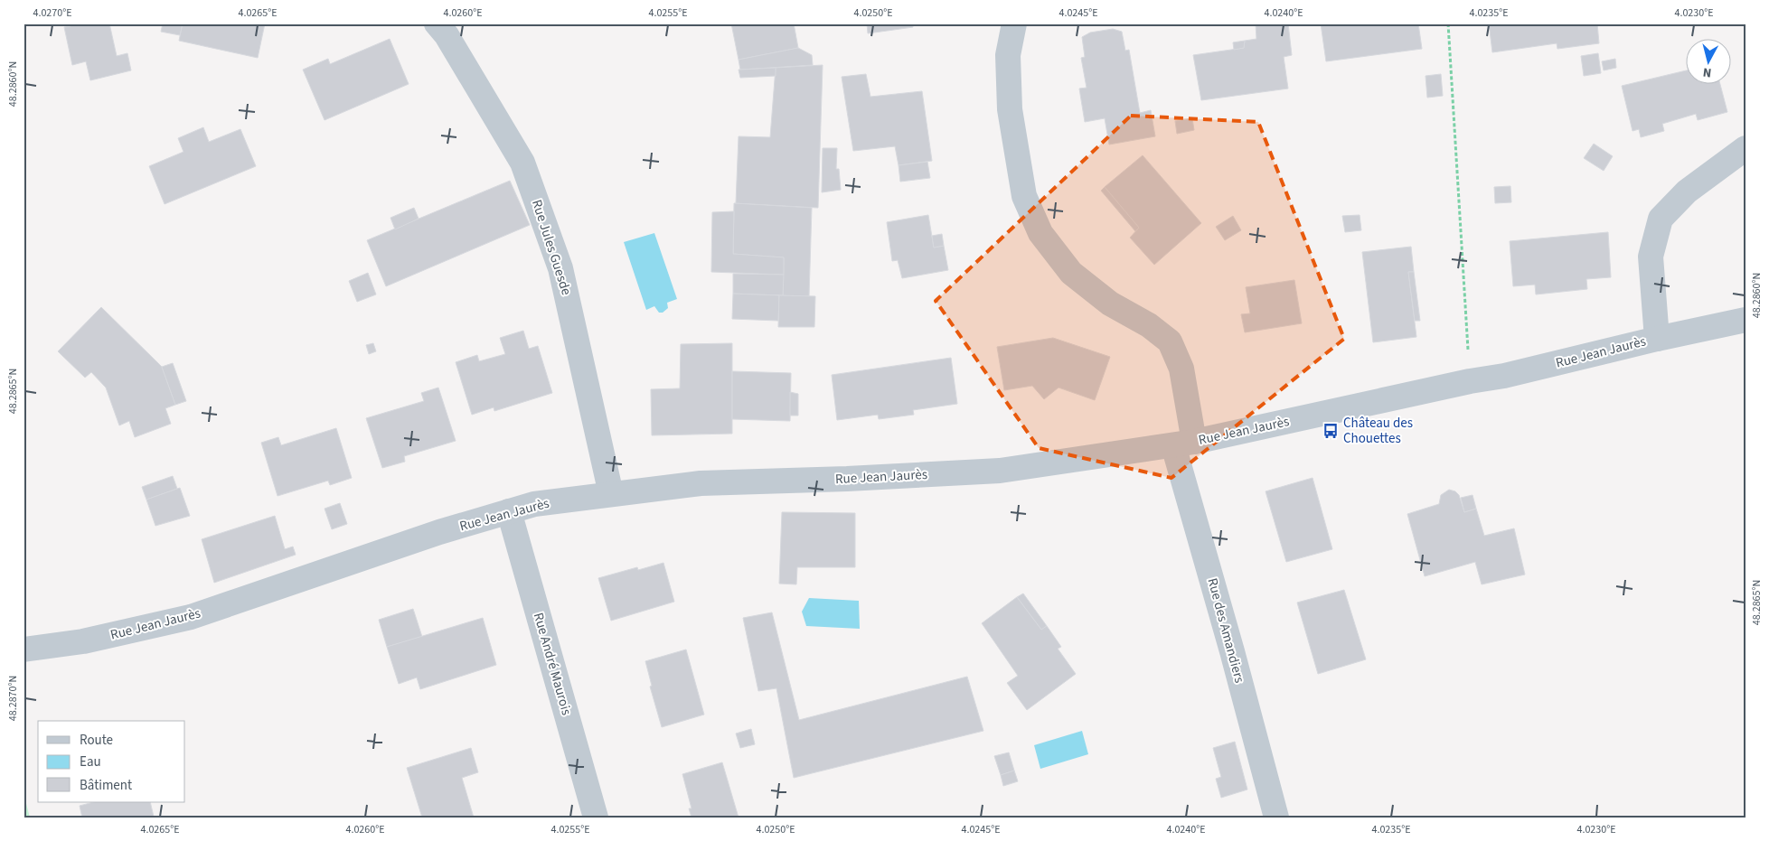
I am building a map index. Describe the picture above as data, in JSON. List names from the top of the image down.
{
  "streets": {
    "street": [
      "Rue Jules Guesde",
      "Rue Jean Jaurès",
      "Rue des Amandiers",
      "Rue André Maurois"
    ]
  },
  "crossings": [
    ["Rue Jules Guesde", "Rue Jean Jaurès"],
    ["Rue Jean Jaurès", "Rue des Amandiers"],
    ["Rue Jean Jaurès", "Rue André Maurois"]
  ],
  "places": {
    "bus stop": ["Château des Chouettes"]
  },
  "legend": ["Route", "Eau", "Bâtiment"],
  "north": "bottom",
  "coordinates": [
    "4.0270°E",
    "4.0265°E",
    "4.0260°E",
    "4.0255°E",
    "4.0250°E",
    "4.0245°E",
    "4.0240°E",
    "4.0235°E",
    "4.0230°E",
    "48.2860°N",
    "48.2865°N",
    "48.2870°N"
  ]
}
